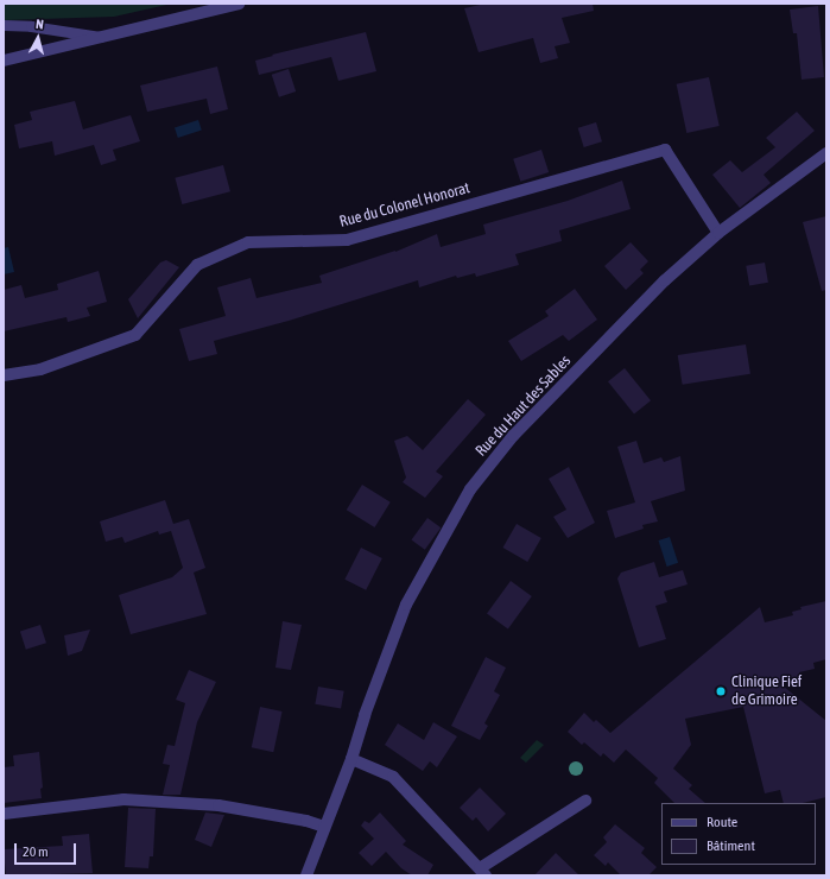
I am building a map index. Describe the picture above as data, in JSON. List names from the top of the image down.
{
  "streets": {
    "street": ["Rue du Colonel Honorat", "Rue du Haut des Sables"]
  },
  "crossings": [
    ["Rue du Colonel Honorat", "Rue du Haut des Sables"]
  ],
  "places": ["Clinique Fief de Grimoire"],
  "legend": ["Route", "Bâtiment"],
  "scale_bar": "20 m",
  "north": "top"
}
